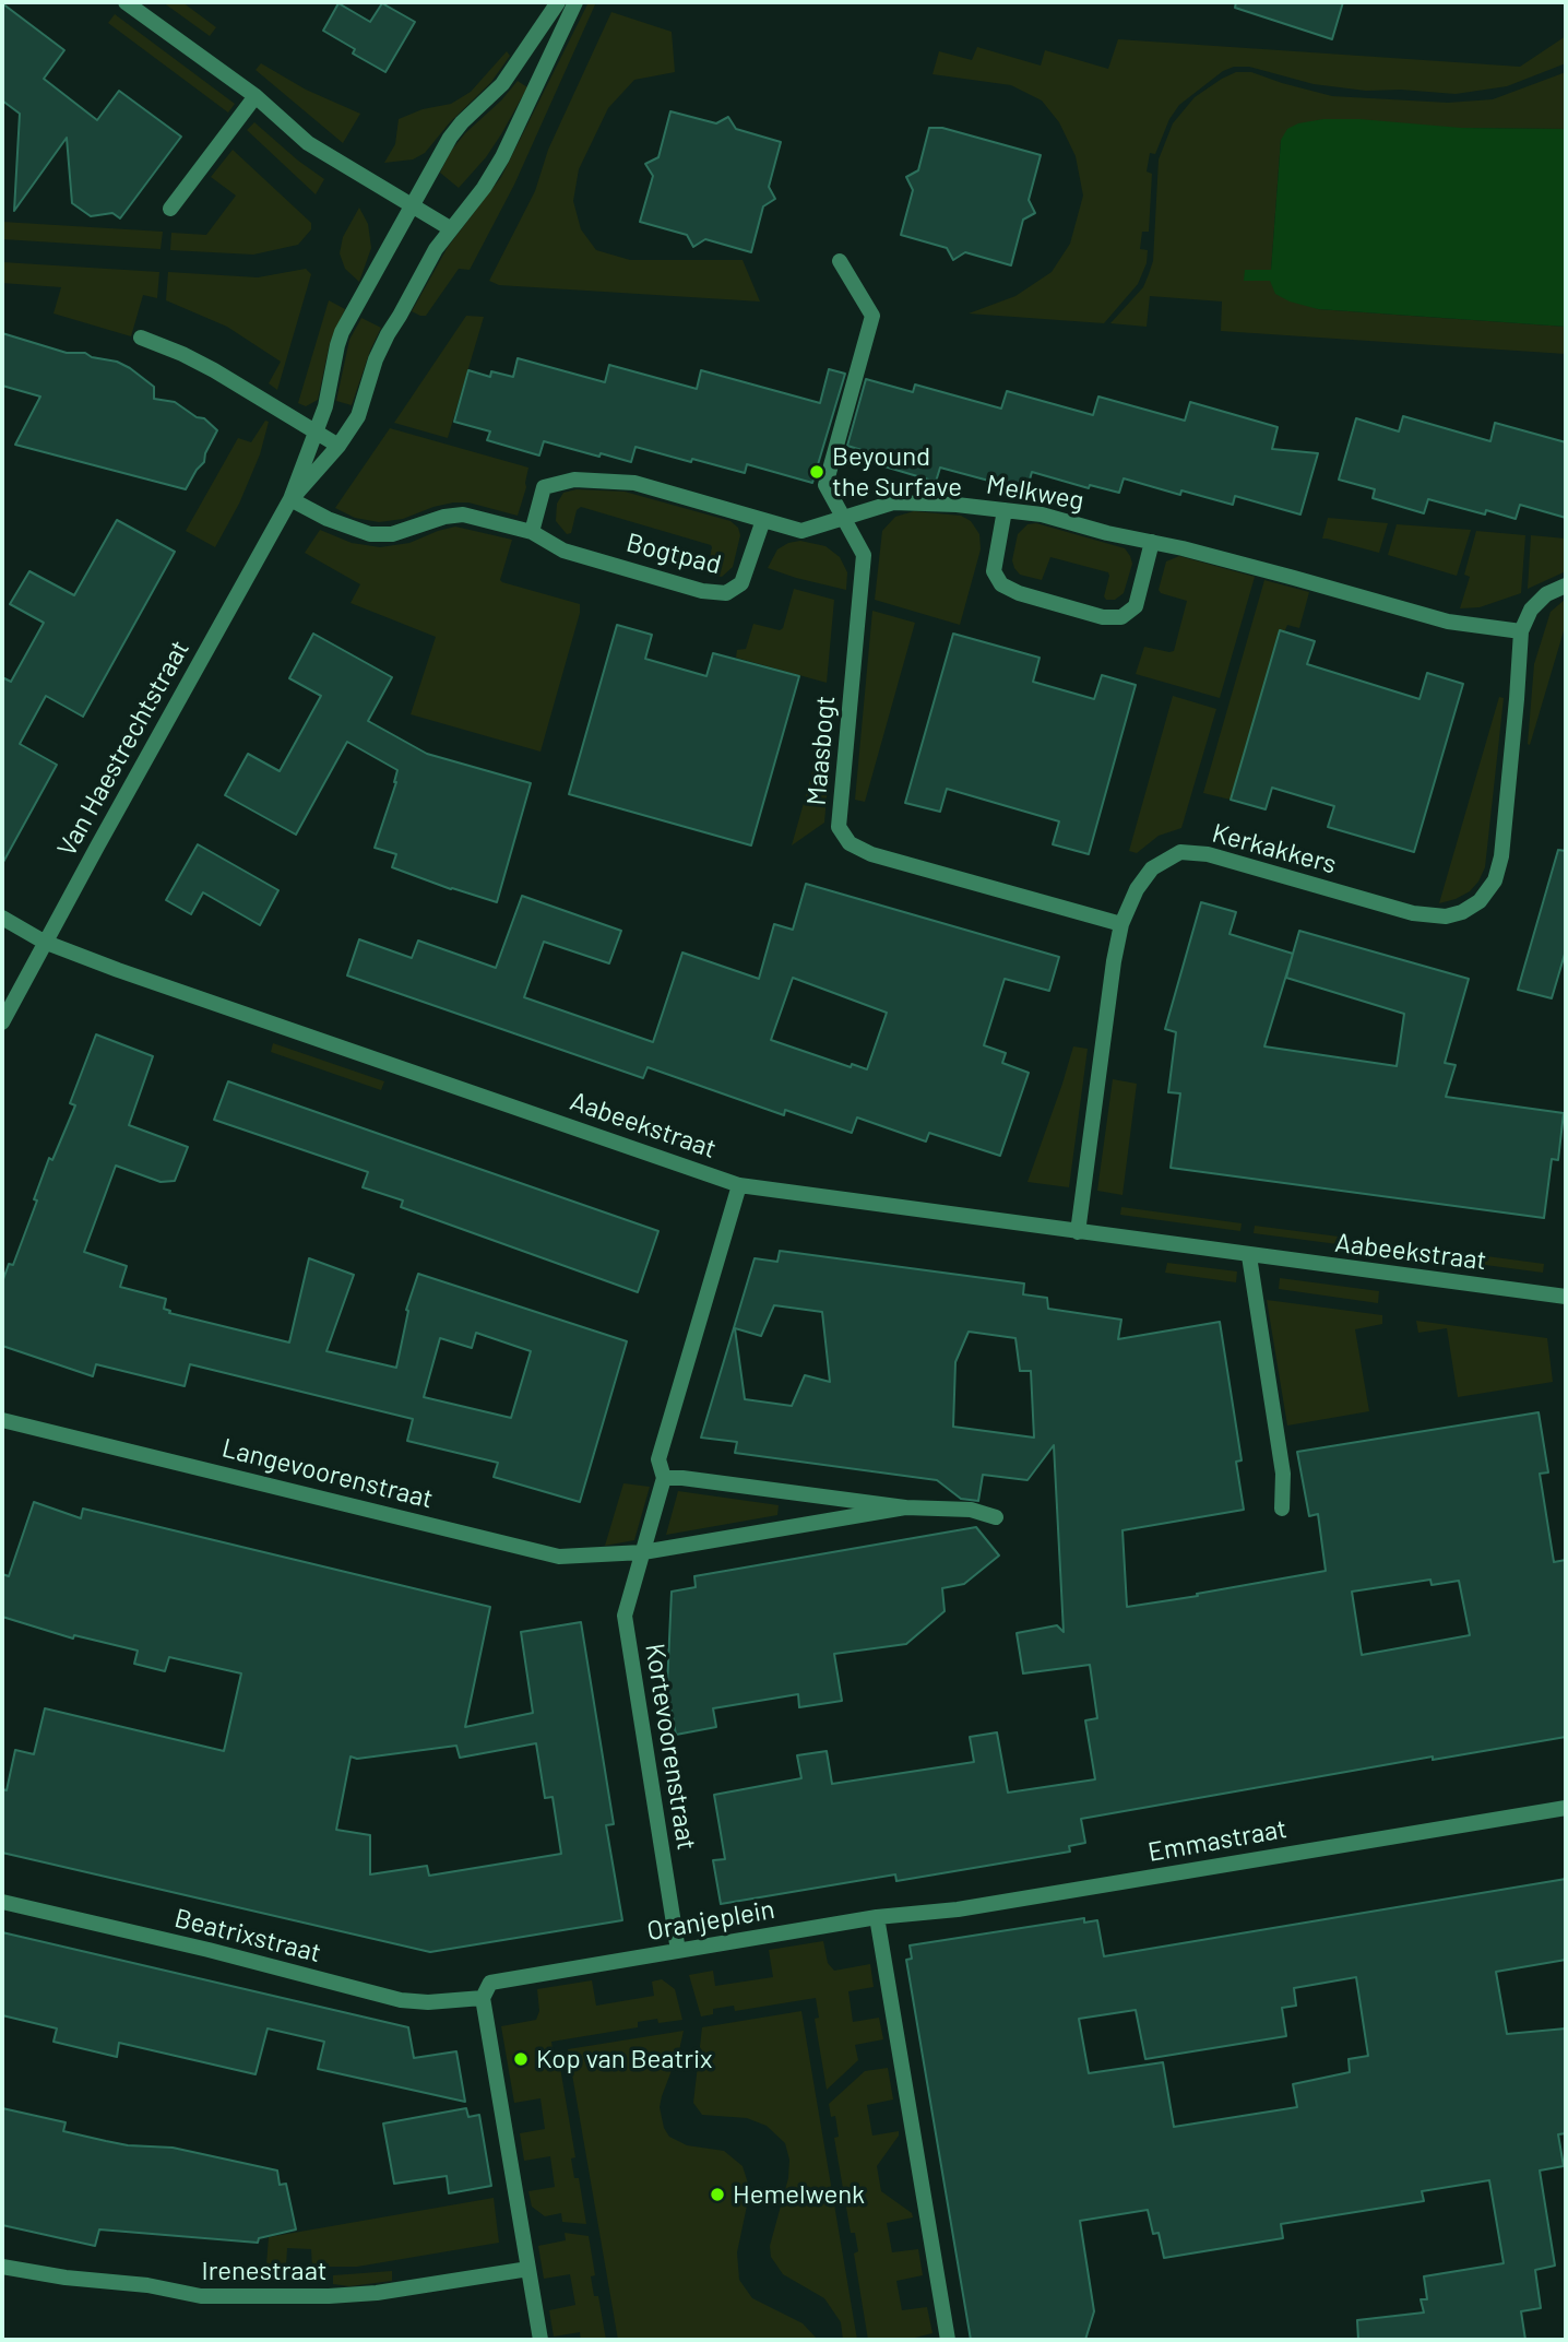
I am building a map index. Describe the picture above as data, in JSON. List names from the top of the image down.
{
  "streets": {
    "street": [
      "Melkweg",
      "Bogtpad",
      "Van Haestrechtstraat",
      "Maasbogt",
      "Kerkakkers",
      "Aabeekstraat",
      "Langevoorenstraat",
      "Kortevoorenstraat",
      "Emmastraat",
      "Oranjeplein",
      "Beatrixstraat",
      "Irenestraat"
    ]
  },
  "crossings": [
    ["Melkweg", "Bogtpad"],
    ["Melkweg", "Maasbogt"],
    ["Melkweg", "Kerkakkers"],
    ["Van Haestrechtstraat", "Aabeekstraat"],
    ["Maasbogt", "Kerkakkers"],
    ["Kerkakkers", "Aabeekstraat"],
    ["Aabeekstraat", "Kortevoorenstraat"],
    ["Langevoorenstraat", "Kortevoorenstraat"],
    ["Kortevoorenstraat", "Oranjeplein"],
    ["Emmastraat", "Oranjeplein"],
    ["Oranjeplein", "Beatrixstraat"]
  ],
  "places": ["Beyound the Surfave", "Kop van Beatrix", "Hemelwenk"]
}
